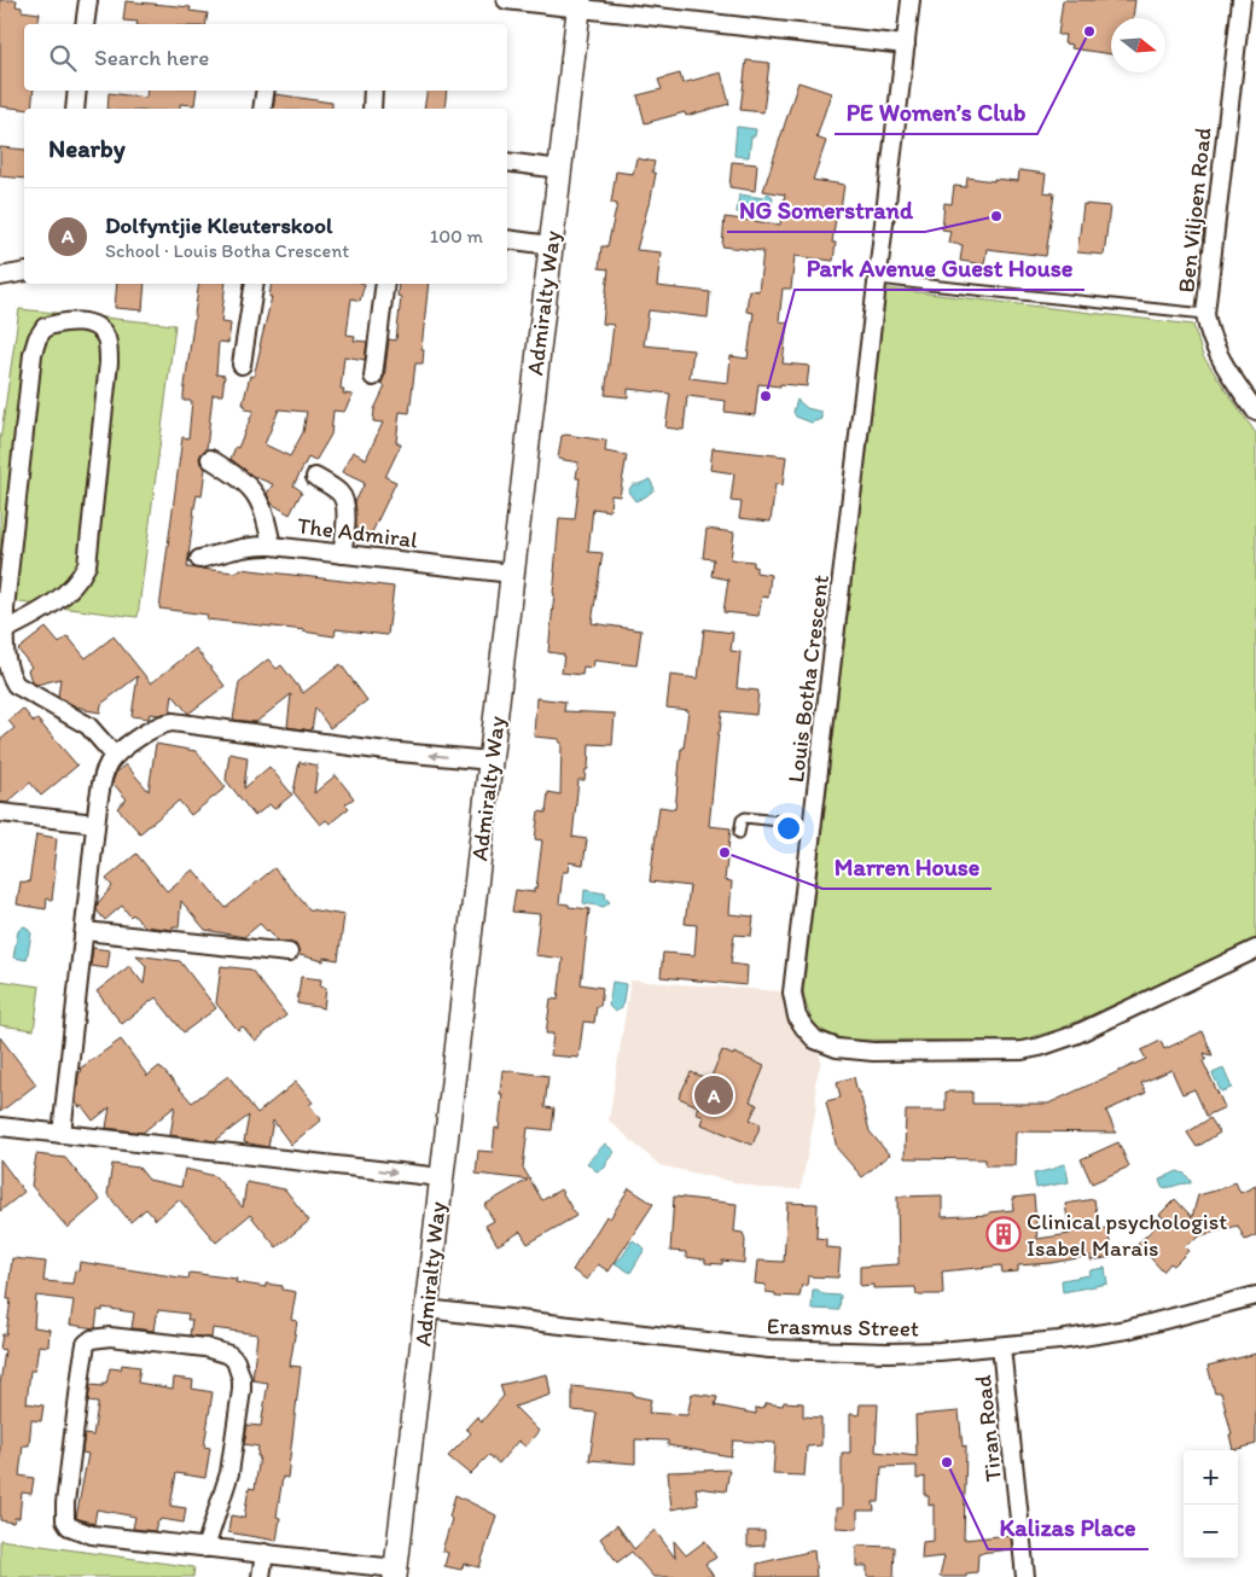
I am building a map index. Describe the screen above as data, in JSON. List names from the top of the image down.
{
  "streets": {
    "main road": ["Admiralty Way"],
    "street": [
      "Ben Viljoen Road",
      "The Admiral",
      "Louis Botha Crescent",
      "Erasmus Street",
      "Tiran Road"
    ]
  },
  "crossings": [
    ["Admiralty Way", "The Admiral"],
    ["Admiralty Way", "Erasmus Street"],
    ["Erasmus Street", "Tiran Road"]
  ],
  "places": {
    "other": [
      "PE Women’s Club",
      "NG Somerstrand",
      "Park Avenue Guest House",
      "Marren House",
      "Kalizas Place"
    ],
    "building": ["Clinical psychologist Isabel Marais"]
  },
  "north": "right",
  "page": {
    "search": "Search here",
    "heading": "Nearby",
    "list": [
      {
        "mark": "A",
        "name": "Dolfyntjie Kleuterskool",
        "note": "School · Louis Botha Crescent",
        "value": "100 m"
      }
    ],
    "pins": "A",
    "map_buttons": ["+", "−"]
  }
}
